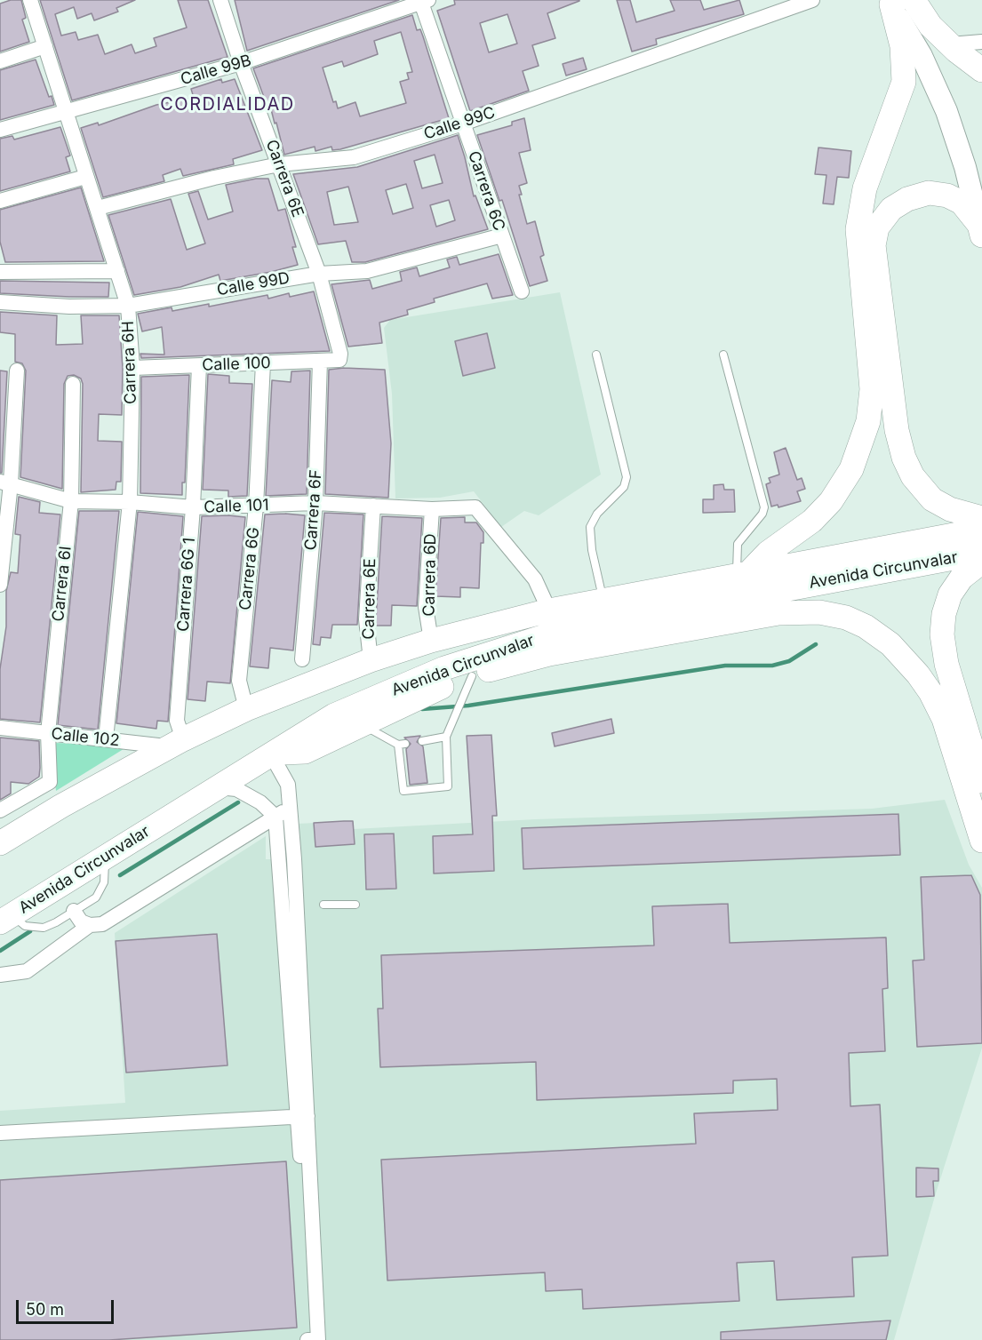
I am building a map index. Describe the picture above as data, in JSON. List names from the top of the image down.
{
  "streets": {
    "highway": ["Avenida Circunvalar"],
    "street": [
      "Calle 99B",
      "Calle 99C",
      "Carrera 6E",
      "Carrera 6C",
      "Calle 99D",
      "Carrera 6H",
      "Calle 100",
      "Calle 101",
      "Carrera 6F",
      "Carrera 6G",
      "Carrera 6D",
      "Carrera 6I",
      "Carrera 6G 1",
      "Calle 102"
    ]
  },
  "crossings": [
    ["Calle 99B", "Carrera 6E"],
    ["Calle 99B", "Carrera 6C"],
    ["Calle 99B", "Carrera 6H"],
    ["Calle 99C", "Carrera 6E"],
    ["Calle 99C", "Carrera 6C"],
    ["Calle 99C", "Carrera 6H"],
    ["Carrera 6E", "Calle 99D"],
    ["Carrera 6E", "Calle 100"],
    ["Carrera 6E", "Calle 101"],
    ["Carrera 6E", "Avenida Circunvalar"],
    ["Carrera 6C", "Calle 99D"],
    ["Calle 99D", "Carrera 6H"],
    ["Carrera 6H", "Calle 100"],
    ["Carrera 6H", "Calle 101"],
    ["Carrera 6H", "Calle 102"],
    ["Calle 100", "Carrera 6F"],
    ["Calle 100", "Carrera 6G"],
    ["Calle 100", "Carrera 6G 1"],
    ["Calle 101", "Carrera 6F"],
    ["Calle 101", "Carrera 6G"],
    ["Calle 101", "Avenida Circunvalar"],
    ["Calle 101", "Carrera 6D"],
    ["Calle 101", "Carrera 6I"],
    ["Calle 101", "Carrera 6G 1"],
    ["Carrera 6G", "Avenida Circunvalar"],
    ["Avenida Circunvalar", "Carrera 6D"],
    ["Avenida Circunvalar", "Carrera 6G 1"],
    ["Avenida Circunvalar", "Calle 102"],
    ["Carrera 6I", "Calle 102"],
    ["Carrera 6G 1", "Calle 102"]
  ],
  "districts": ["CORDIALIDAD"],
  "scale_bar": "50 m"
}
